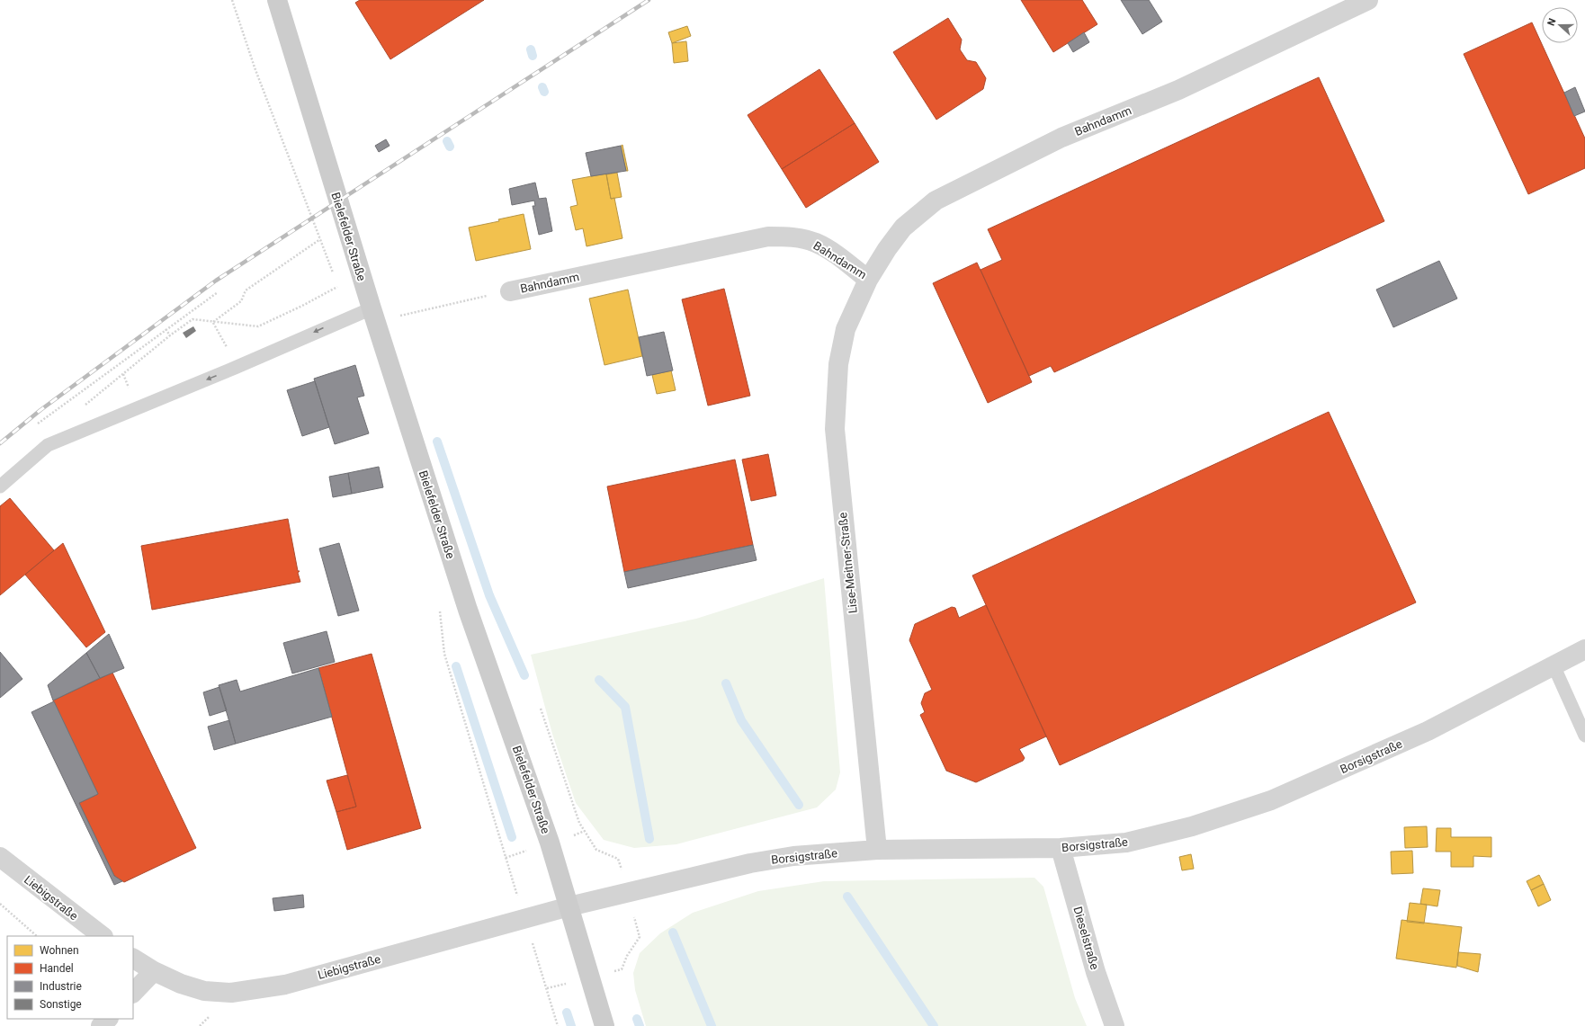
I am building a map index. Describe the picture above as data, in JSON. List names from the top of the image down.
{
  "streets": {
    "main road": ["Bielefelder Straße"],
    "street": [
      "Bahndamm",
      "Lise-Meitner-Straße",
      "Borsigstraße",
      "Liebigstraße",
      "Dieselstraße"
    ]
  },
  "crossings": [
    ["Bahndamm", "Bielefelder Straße"],
    ["Bahndamm", "Lise-Meitner-Straße"],
    ["Bielefelder Straße", "Borsigstraße"],
    ["Bielefelder Straße", "Liebigstraße"],
    ["Lise-Meitner-Straße", "Borsigstraße"],
    ["Borsigstraße", "Liebigstraße"],
    ["Borsigstraße", "Dieselstraße"]
  ],
  "legend": [
    "Wohnen",
    "Handel",
    "Industrie",
    "Sonstige"
  ],
  "north": "left"
}
